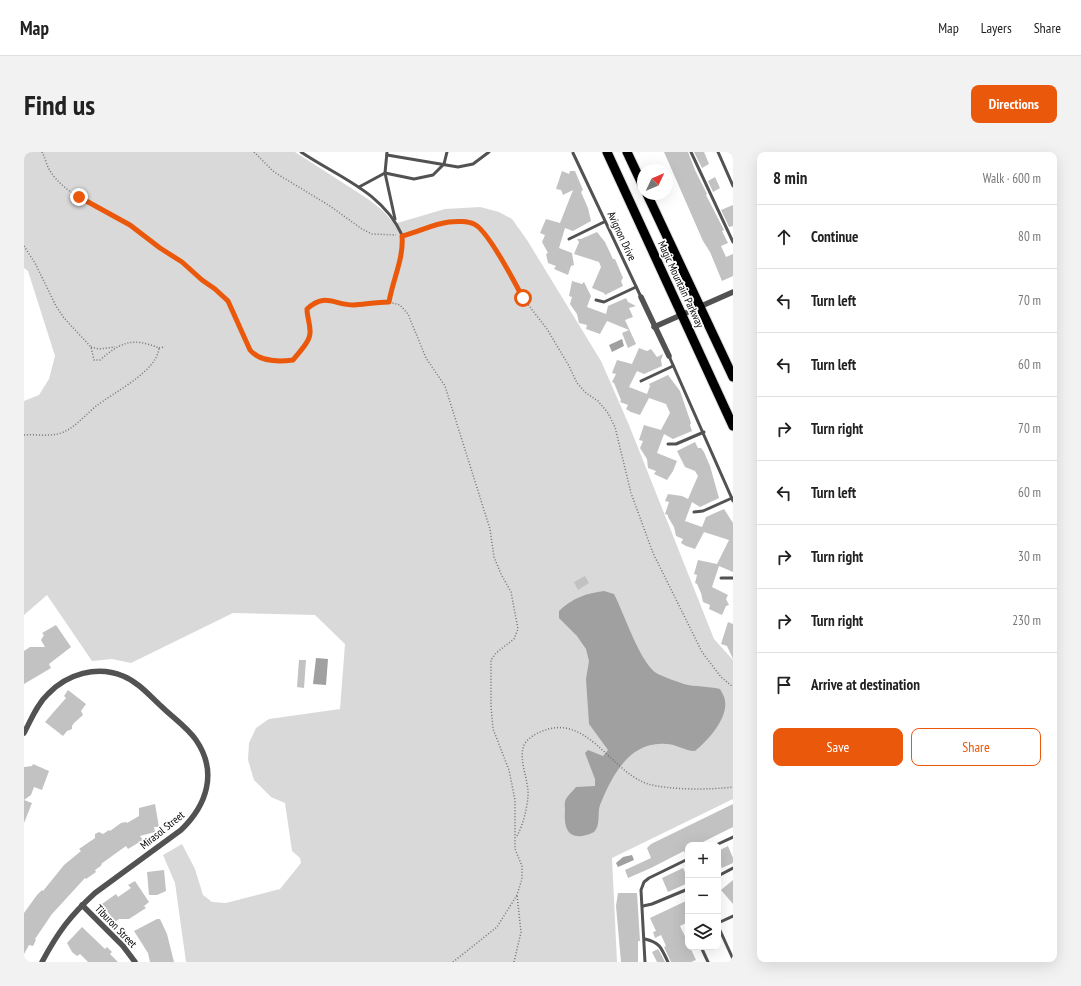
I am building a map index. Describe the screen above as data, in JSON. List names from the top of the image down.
{
  "streets": {
    "main road": ["Magic Mountain Parkway"],
    "street": ["Avignon Drive", "Mirasol Street", "Tiburon Street"]
  },
  "crossings": [
    ["Mirasol Street", "Tiburon Street"]
  ],
  "north": "top right",
  "page": {
    "header": "Map",
    "nav": ["Map", "Layers", "Share"],
    "buttons": [
      "Directions",
      ["Save", "Share"]
    ],
    "title": "Find us",
    "heading": ["8 min", "Walk · 600 m"],
    "list": [
      ["Continue", "80 m"],
      ["Turn left", "70 m"],
      ["Turn left", "60 m"],
      ["Turn right", "70 m"],
      ["Turn left", "60 m"],
      ["Turn right", "30 m"],
      ["Turn right", "230 m"],
      "Arrive at destination"
    ],
    "map_buttons": ["+", "−"]
  }
}
